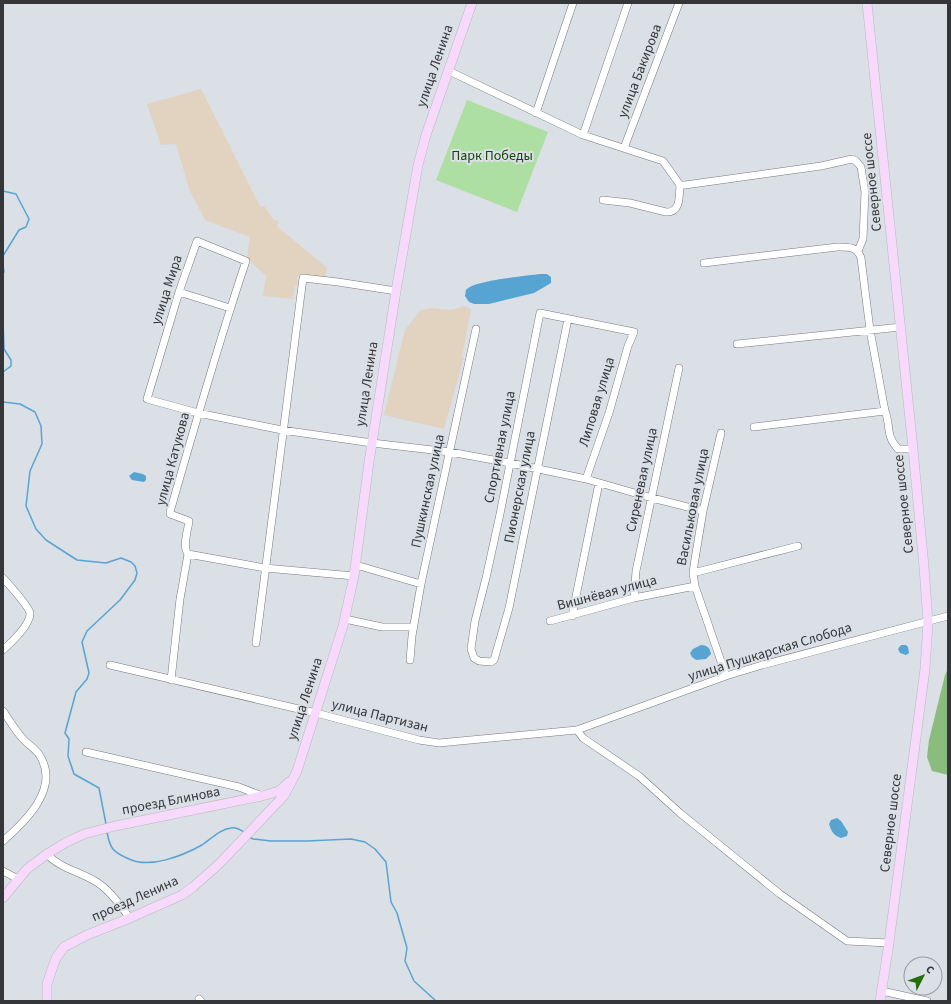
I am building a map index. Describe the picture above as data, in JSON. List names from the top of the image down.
{
  "streets": {
    "main road": [
      "улица Ленина",
      "Северное шоссе",
      "проезд Блинова",
      "проезд Ленина"
    ],
    "street": [
      "улица Бакирова",
      "улица Мира",
      "Липовая улица",
      "Спортивная улица",
      "улица Катукова",
      "Сиреневая улица",
      "Пионерская улица",
      "Пушкинская улица",
      "Васильковая улица",
      "Вишнёвая улица",
      "улица Пушкарская Слобода",
      "улица Партизан"
    ]
  },
  "crossings": [
    ["улица Ленина", "улица Партизан"],
    ["улица Ленина", "проезд Блинова"],
    ["улица Ленина", "проезд Ленина"],
    ["Северное шоссе", "улица Пушкарская Слобода"],
    ["улица Мира", "улица Катукова"],
    ["Липовая улица", "Спортивная улица"],
    ["Спортивная улица", "Пионерская улица"],
    ["улица Катукова", "улица Партизан"],
    ["Сиреневая улица", "Вишнёвая улица"],
    ["Васильковая улица", "Вишнёвая улица"],
    ["Васильковая улица", "улица Пушкарская Слобода"],
    ["улица Пушкарская Слобода", "улица Партизан"],
    ["проезд Блинова", "проезд Ленина"]
  ],
  "parks": ["Парк Победы"],
  "north": "top right"
}
